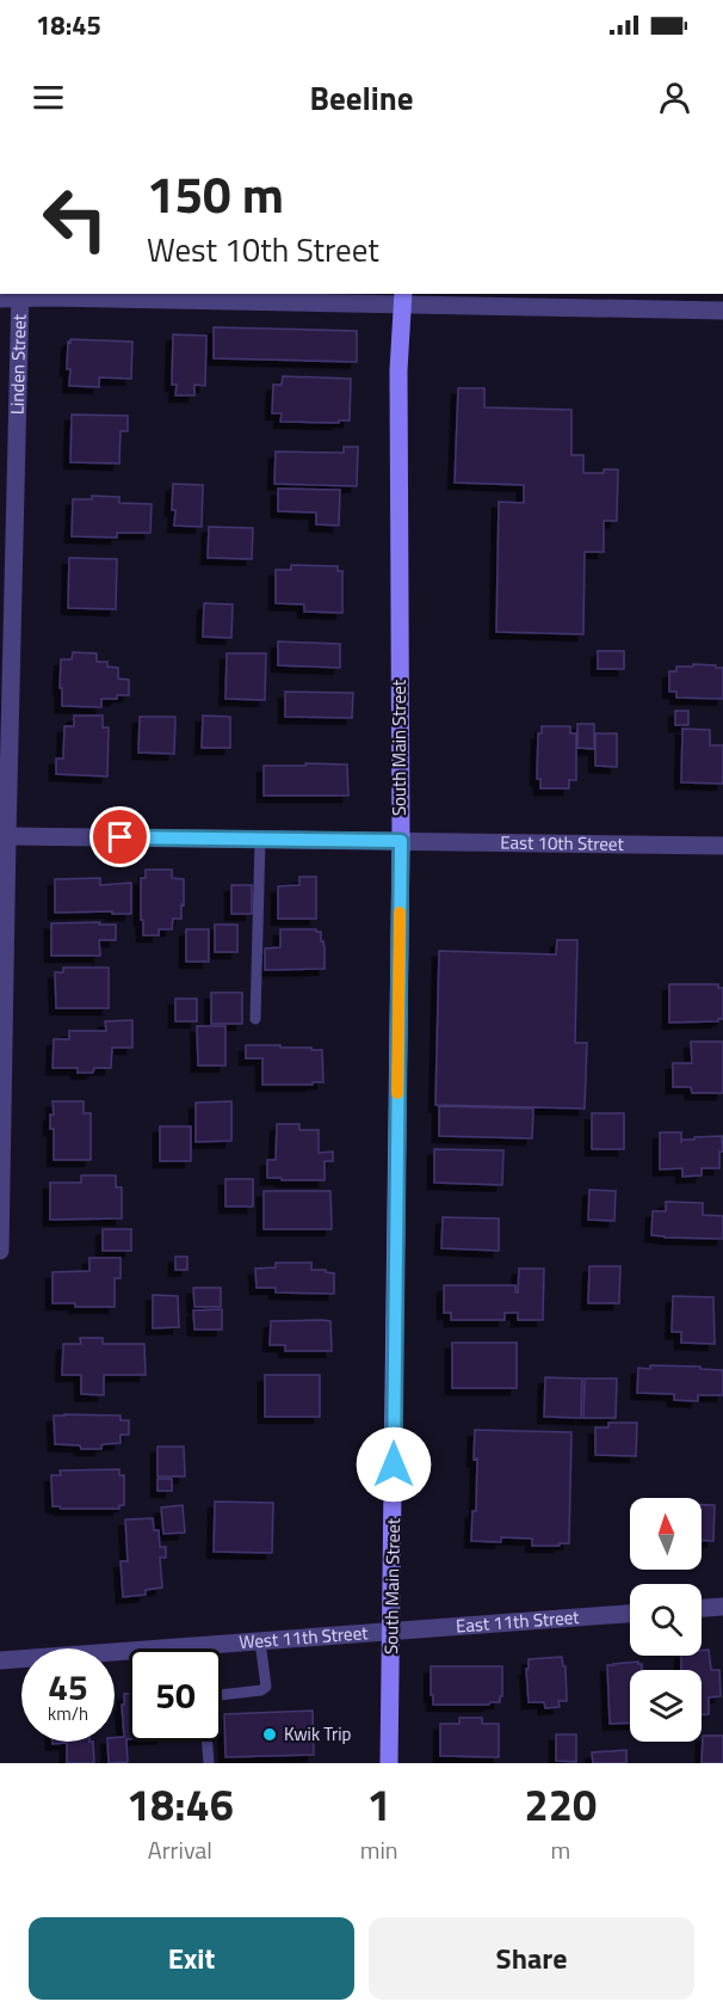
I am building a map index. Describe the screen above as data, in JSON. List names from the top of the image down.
{
  "streets": {
    "main road": ["South Main Street"],
    "street": [
      "Linden Street",
      "East 10th Street",
      "East 11th Street",
      "West 11th Street"
    ]
  },
  "crossings": [
    ["Linden Street", "East 10th Street"],
    ["South Main Street", "East 10th Street"],
    ["South Main Street", "East 11th Street"],
    ["South Main Street", "West 11th Street"],
    ["East 11th Street", "West 11th Street"]
  ],
  "places": ["Kwik Trip"],
  "north": "top",
  "page": {
    "status": "18:45",
    "header": "Beeline",
    "turn": ["150 m", "West 10th Street"],
    "speed": "45 km/h",
    "limit": "50",
    "eta": [
      "18:46",
      "Arrival",
      "1",
      "min",
      "220",
      "m"
    ],
    "buttons": ["Exit", "Share"]
  }
}
